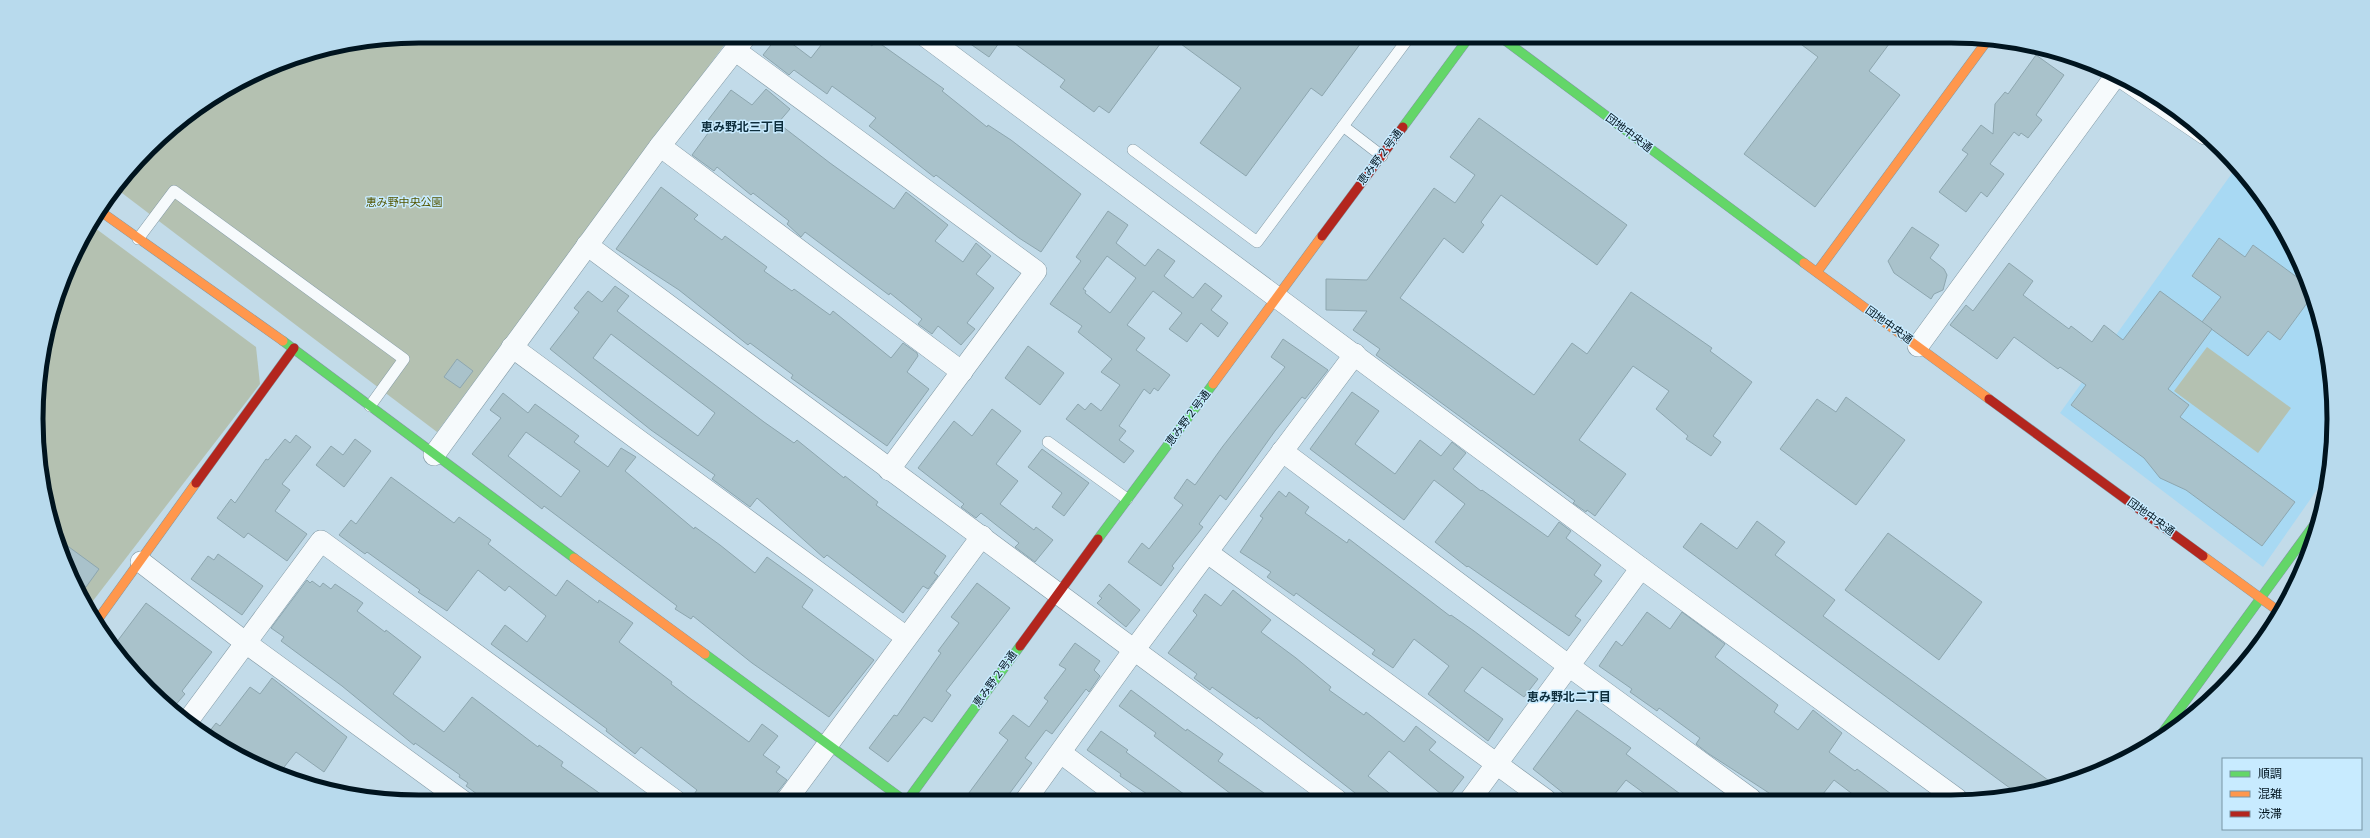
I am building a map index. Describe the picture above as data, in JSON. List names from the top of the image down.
{
  "streets": {
    "street": ["団地中央通", "恵み野２号通"]
  },
  "districts": ["恵み野北三丁目", "恵み野北二丁目"],
  "parks": ["恵み野中央公園"],
  "legend": ["順調", "混雑", "渋滞"]
}
